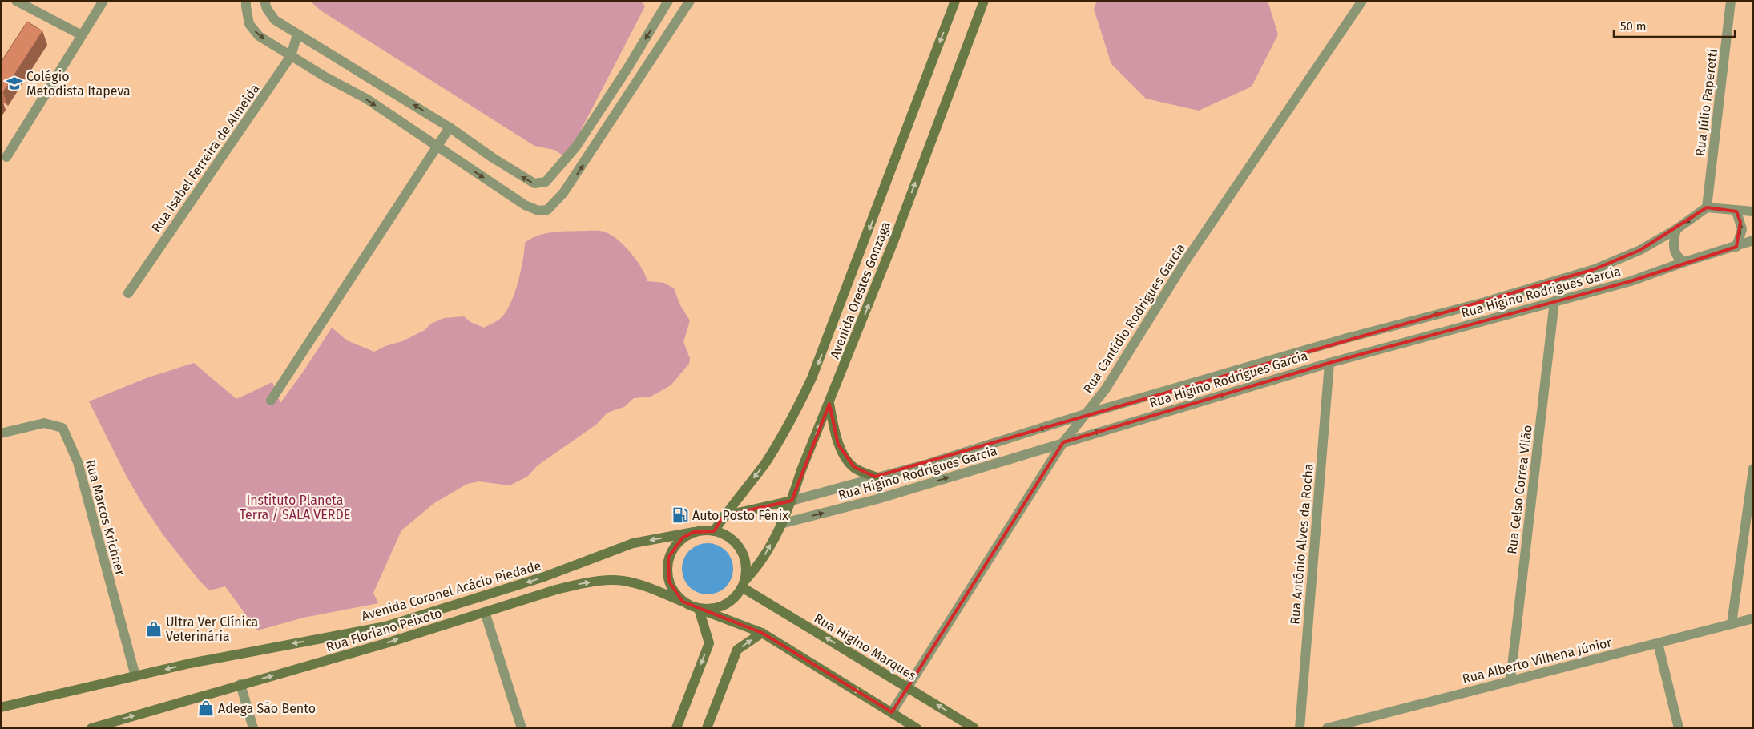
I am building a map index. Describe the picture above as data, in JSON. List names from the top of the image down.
{
  "streets": {
    "main road": [
      "Avenida Orestes Gonzaga",
      "Avenida Coronel Acácio Piedade",
      "Rua Floriano Peixoto",
      "Rua Higino Marques"
    ],
    "street": [
      "Rua Júlio Paperetti",
      "Rua Isabel Ferreira de Almeida",
      "Rua Higino Rodrigues Garcia",
      "Rua Cantídio Rodrigues Garcia",
      "Rua Celso Correa Vilão",
      "Rua Marcos Krichner",
      "Rua Antônio Alves da Rocha",
      "Rua Alberto Vilhena Júnior"
    ]
  },
  "crossings": [
    ["Rua Júlio Paperetti", "Rua Higino Rodrigues Garcia"],
    ["Avenida Orestes Gonzaga", "Rua Higino Rodrigues Garcia"],
    ["Avenida Orestes Gonzaga", "Avenida Coronel Acácio Piedade"],
    ["Avenida Orestes Gonzaga", "Rua Floriano Peixoto"],
    ["Avenida Orestes Gonzaga", "Rua Higino Marques"],
    ["Rua Higino Rodrigues Garcia", "Rua Cantídio Rodrigues Garcia"],
    ["Rua Higino Rodrigues Garcia", "Rua Celso Correa Vilão"],
    ["Rua Higino Rodrigues Garcia", "Rua Antônio Alves da Rocha"],
    ["Rua Cantídio Rodrigues Garcia", "Rua Higino Marques"],
    ["Rua Celso Correa Vilão", "Rua Alberto Vilhena Júnior"],
    ["Rua Marcos Krichner", "Avenida Coronel Acácio Piedade"],
    ["Avenida Coronel Acácio Piedade", "Rua Floriano Peixoto"],
    ["Avenida Coronel Acácio Piedade", "Rua Higino Marques"],
    ["Rua Floriano Peixoto", "Rua Higino Marques"]
  ],
  "one_way": ["Avenida Coronel Acácio Piedade", "Rua Floriano Peixoto"],
  "parks": ["Instituto Planeta Terra / SALA VERDE"],
  "places": {
    "school or university": ["Colégio Metodista Itapeva"],
    "fuel station": ["Auto Posto Fênix"],
    "shop": ["Ultra Ver Clínica Veterinária", "Adega São Bento"]
  },
  "scale_bar": "50 m"
}
